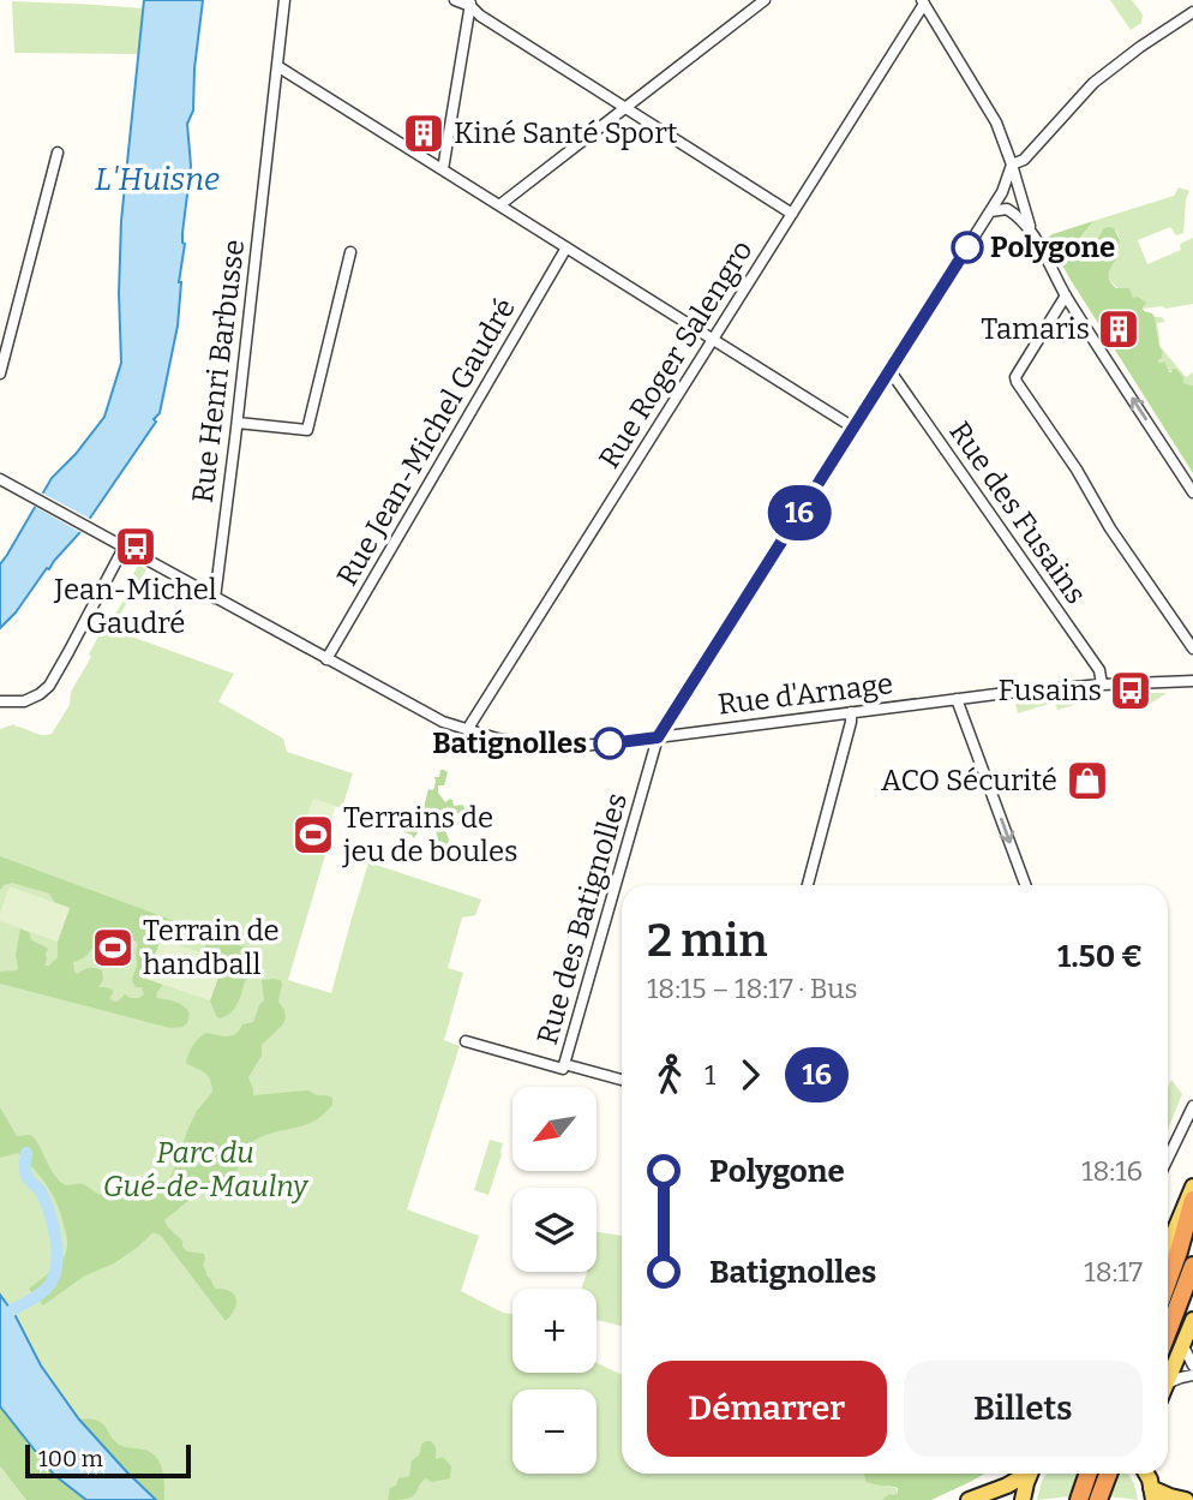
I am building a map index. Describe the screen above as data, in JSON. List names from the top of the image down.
{
  "streets": {
    "street": [
      "Rue Roger Salengro",
      "Rue Henri Barbusse",
      "Rue Jean-Michel Gaudré",
      "Rue des Fusains",
      "Rue d'Arnage",
      "Rue des Batignolles"
    ]
  },
  "crossings": [
    ["Rue Roger Salengro", "Rue d'Arnage"],
    ["Rue Henri Barbusse", "Rue d'Arnage"],
    ["Rue Jean-Michel Gaudré", "Rue d'Arnage"],
    ["Rue des Fusains", "Rue d'Arnage"],
    ["Rue des Fusains", "Rue des Batignolles"],
    ["Rue d'Arnage", "Rue des Batignolles"]
  ],
  "water": ["L'Huisne"],
  "parks": ["Parc du Gué-de-Maulny"],
  "places": {
    "building": ["Kiné Santé Sport", "Tamaris"],
    "other": ["Polygone", "Batignolles"],
    "bus stop": ["Jean-Michel Gaudré", "Fusains"],
    "shop": ["ACO Sécurité"],
    "sports": ["Terrains de jeu de boules", "Terrain de handball"]
  },
  "lines": ["bus line 16"],
  "scale_bar": "100 m",
  "north": "bottom left",
  "page": {
    "on_map": "16",
    "heading": ["2 min", "18:15 – 18:17 · Bus", "1.50 €"],
    "legs": ["1", "16"],
    "map_buttons": ["+", "−"],
    "list": [
      {
        "name": "Polygone",
        "value": "18:16"
      },
      {
        "name": "Batignolles",
        "value": "18:17"
      }
    ],
    "buttons": ["Démarrer", "Billets"],
    "scale": "100 m"
  }
}
